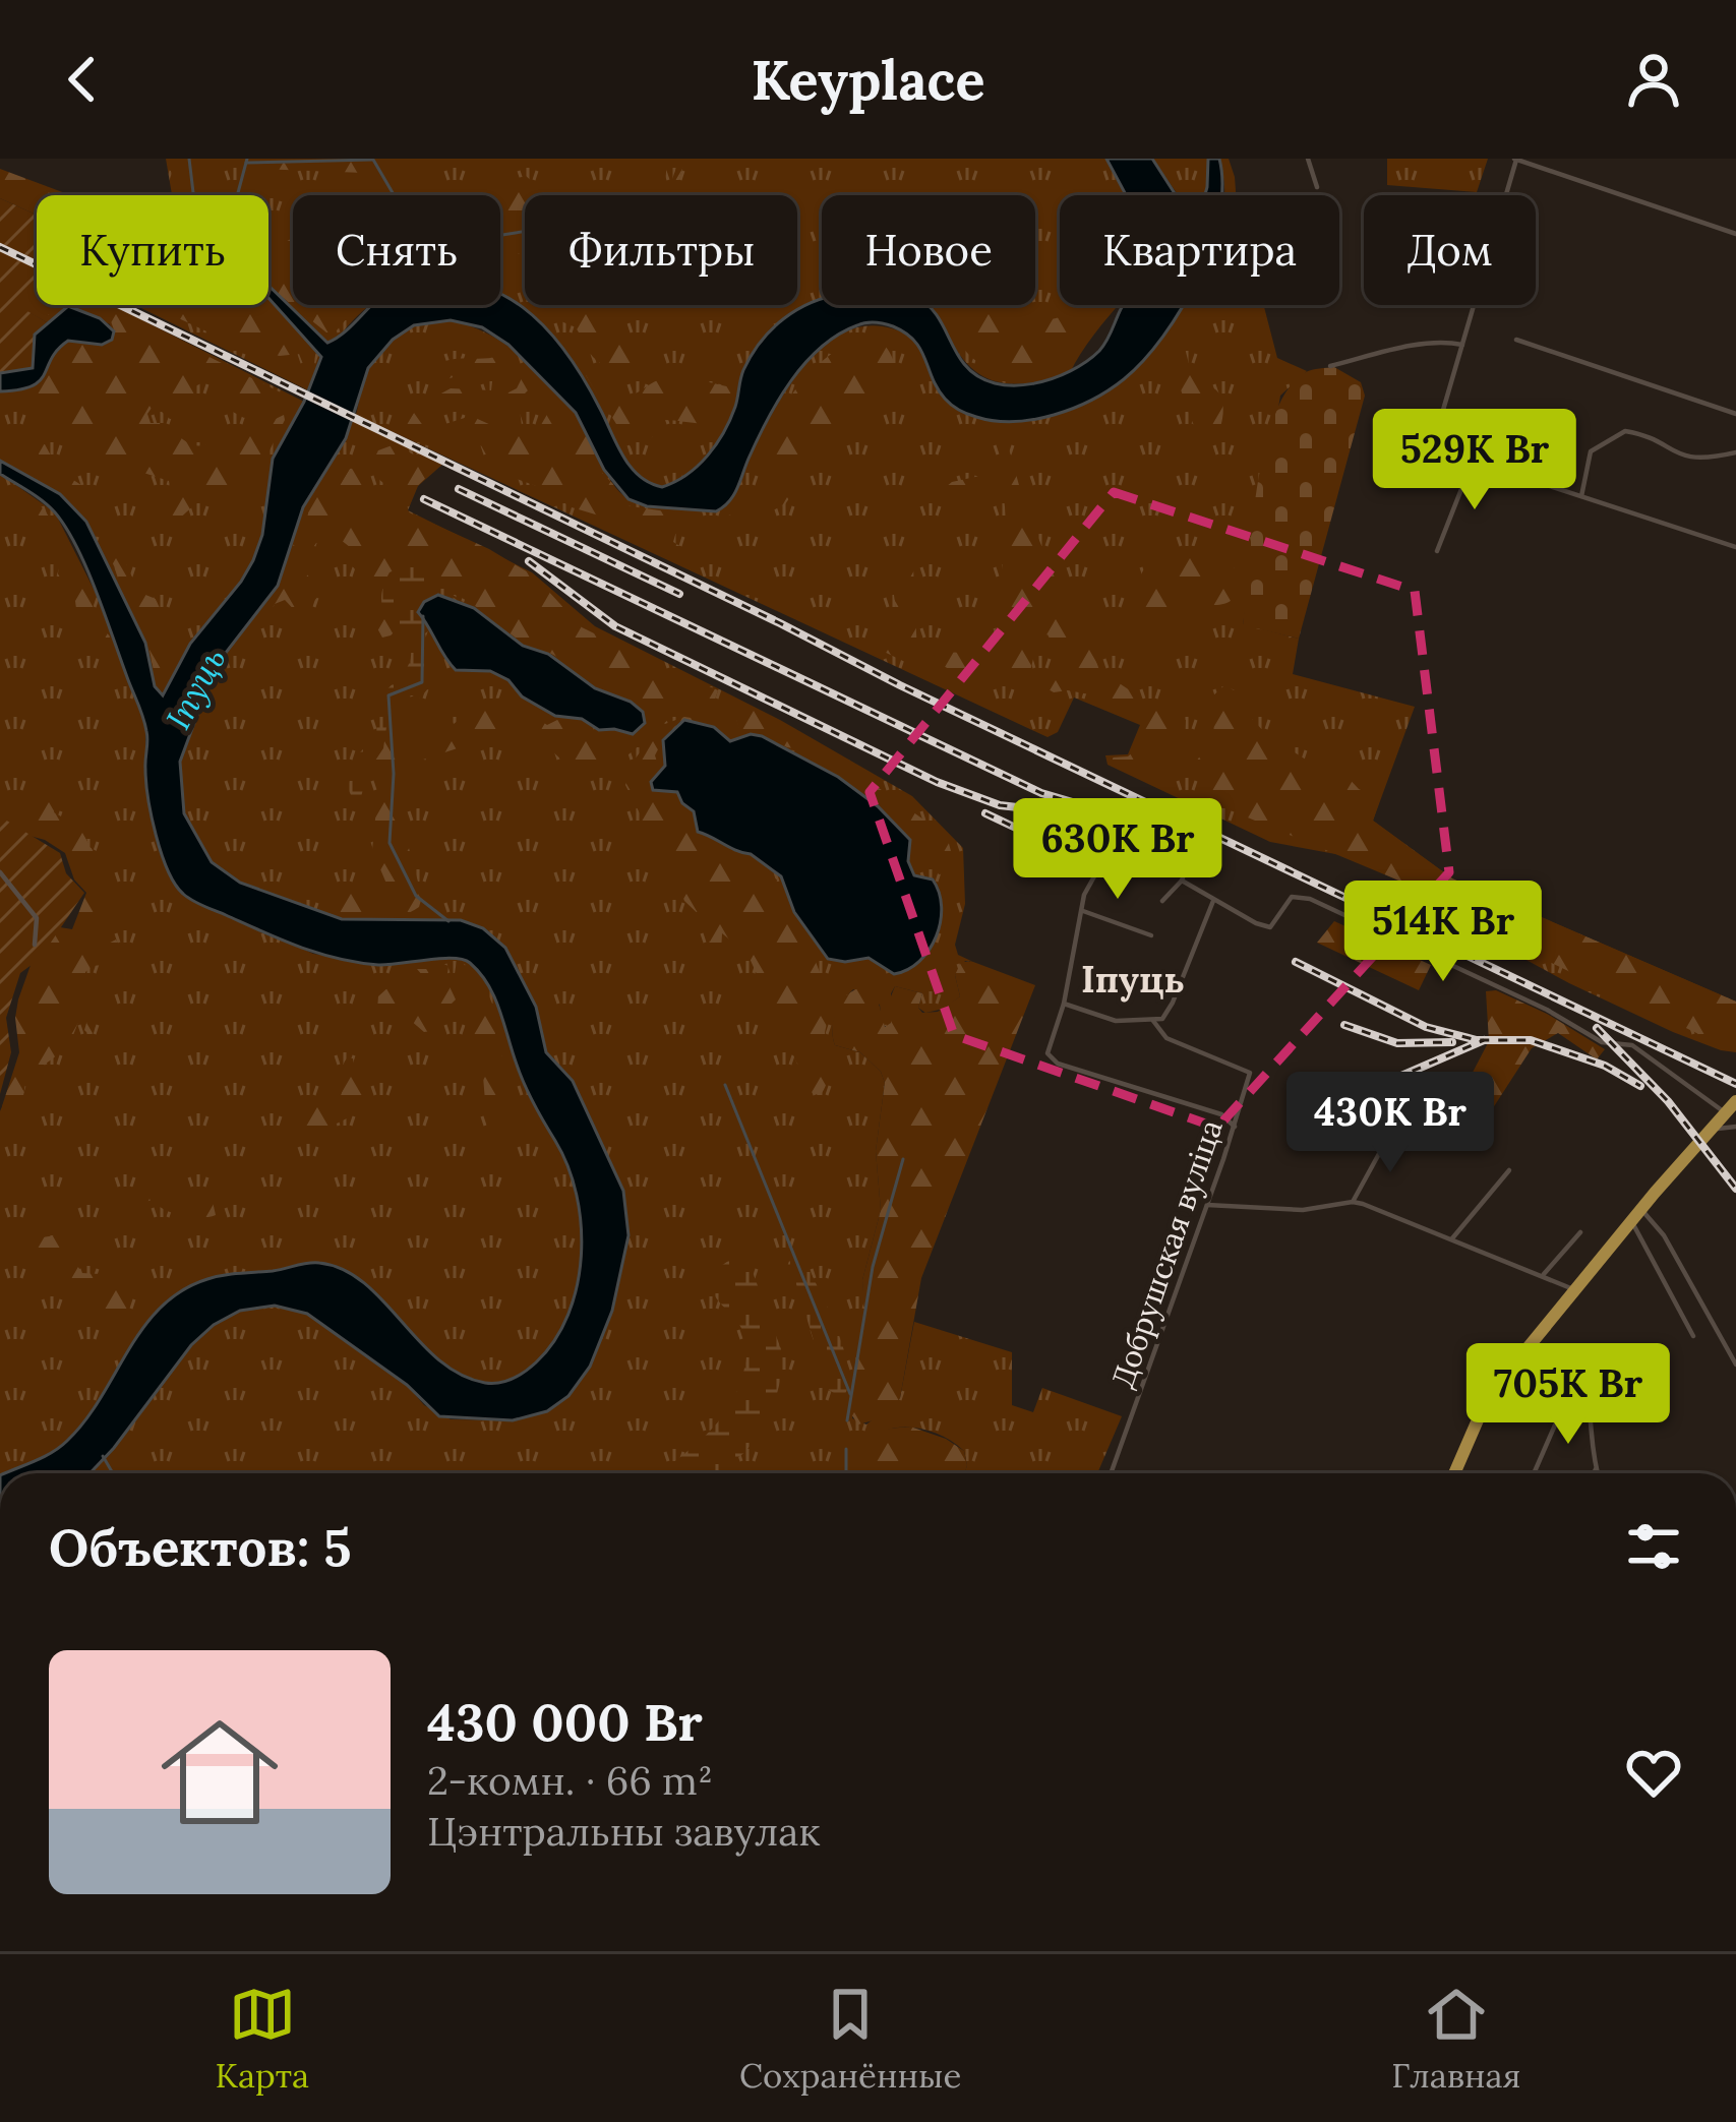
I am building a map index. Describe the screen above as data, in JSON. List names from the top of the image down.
{
  "streets": {
    "street": ["Добрушская вуліца"]
  },
  "districts": ["Іпуць"],
  "water": ["Іпуць"],
  "page": {
    "header": "Keyplace",
    "chip": [
      "Купить",
      "Снять",
      "Фильтры",
      "Новое",
      "Квартира",
      "Дом"
    ],
    "price": [
      "529K Br",
      "630K Br",
      "514K Br",
      "430K Br",
      "705K Br"
    ],
    "heading": "Объектов: 5",
    "list": [
      {
        "name": "430 000 Br",
        "note": "2-комн. · 66 m² · Цэнтральны завулак"
      }
    ],
    "tabs": ["Карта", "Сохранённые", "Главная"]
  }
}
